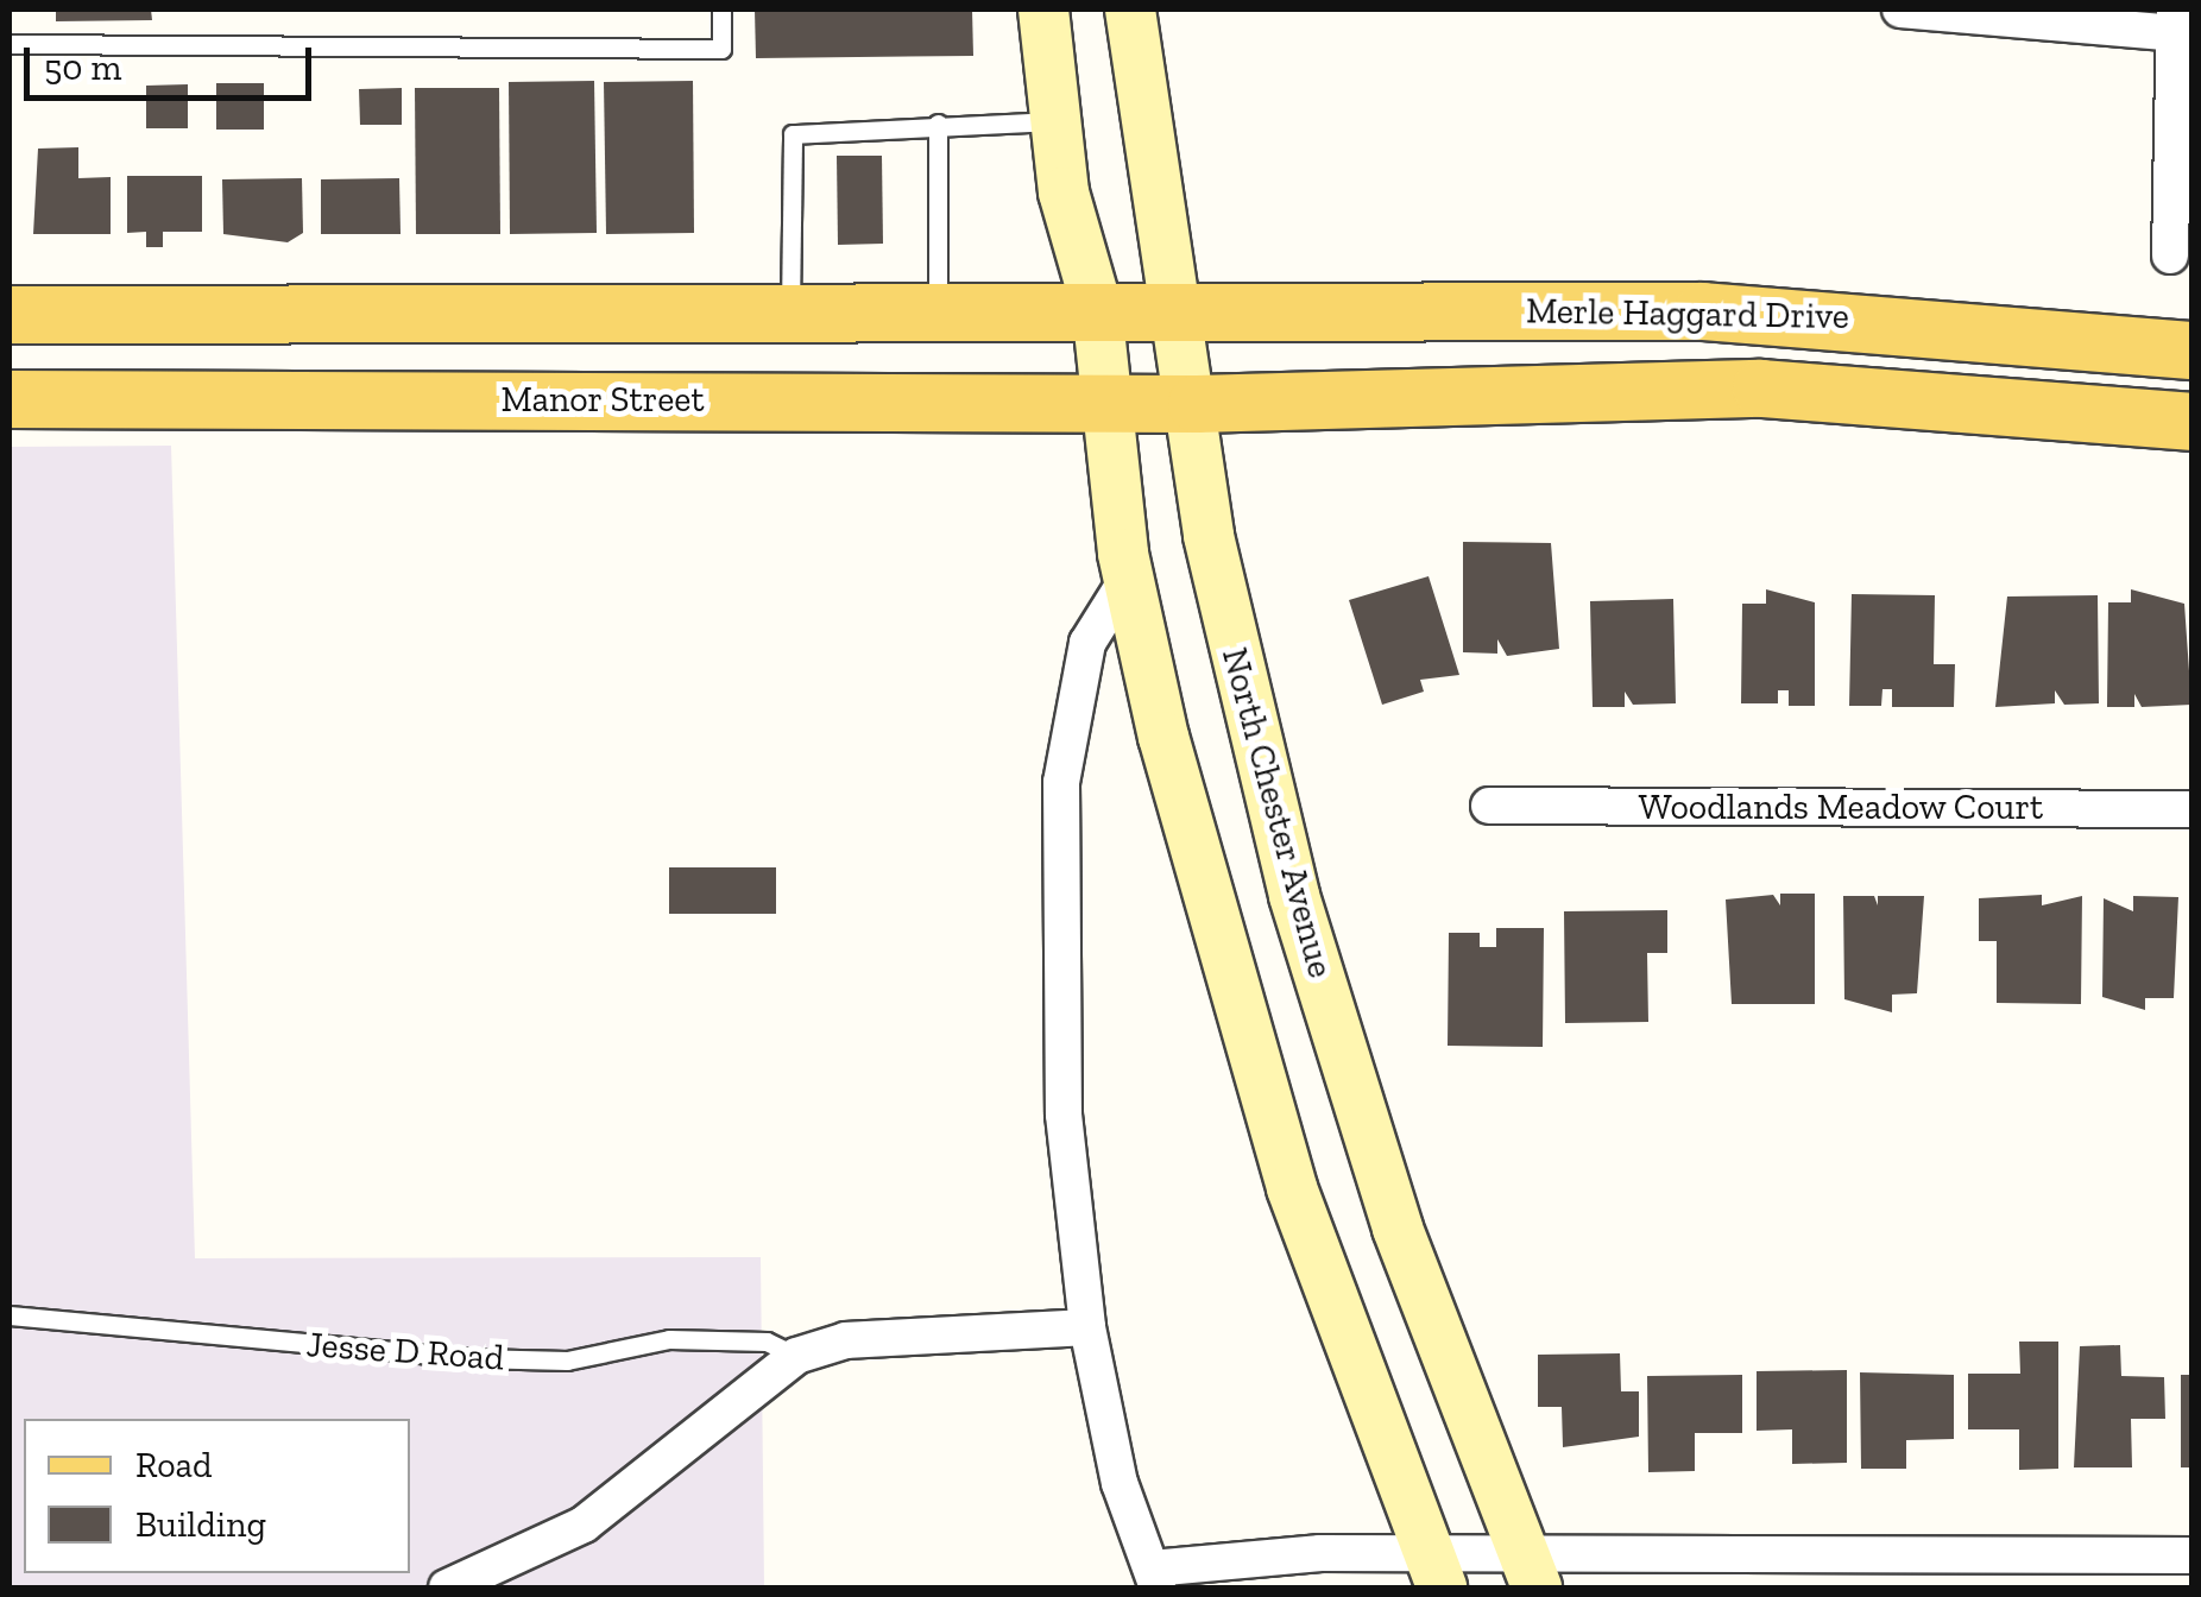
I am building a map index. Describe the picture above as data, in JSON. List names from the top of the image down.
{
  "streets": {
    "main road": ["Merle Haggard Drive", "Manor Street", "North Chester Avenue"],
    "street": ["Woodlands Meadow Court"],
    "lane": ["Jesse D Road"]
  },
  "crossings": [
    ["Merle Haggard Drive", "Manor Street"],
    ["Merle Haggard Drive", "North Chester Avenue"],
    ["Manor Street", "North Chester Avenue"]
  ],
  "legend": ["Road", "Building"],
  "scale_bar": "50 m"
}
